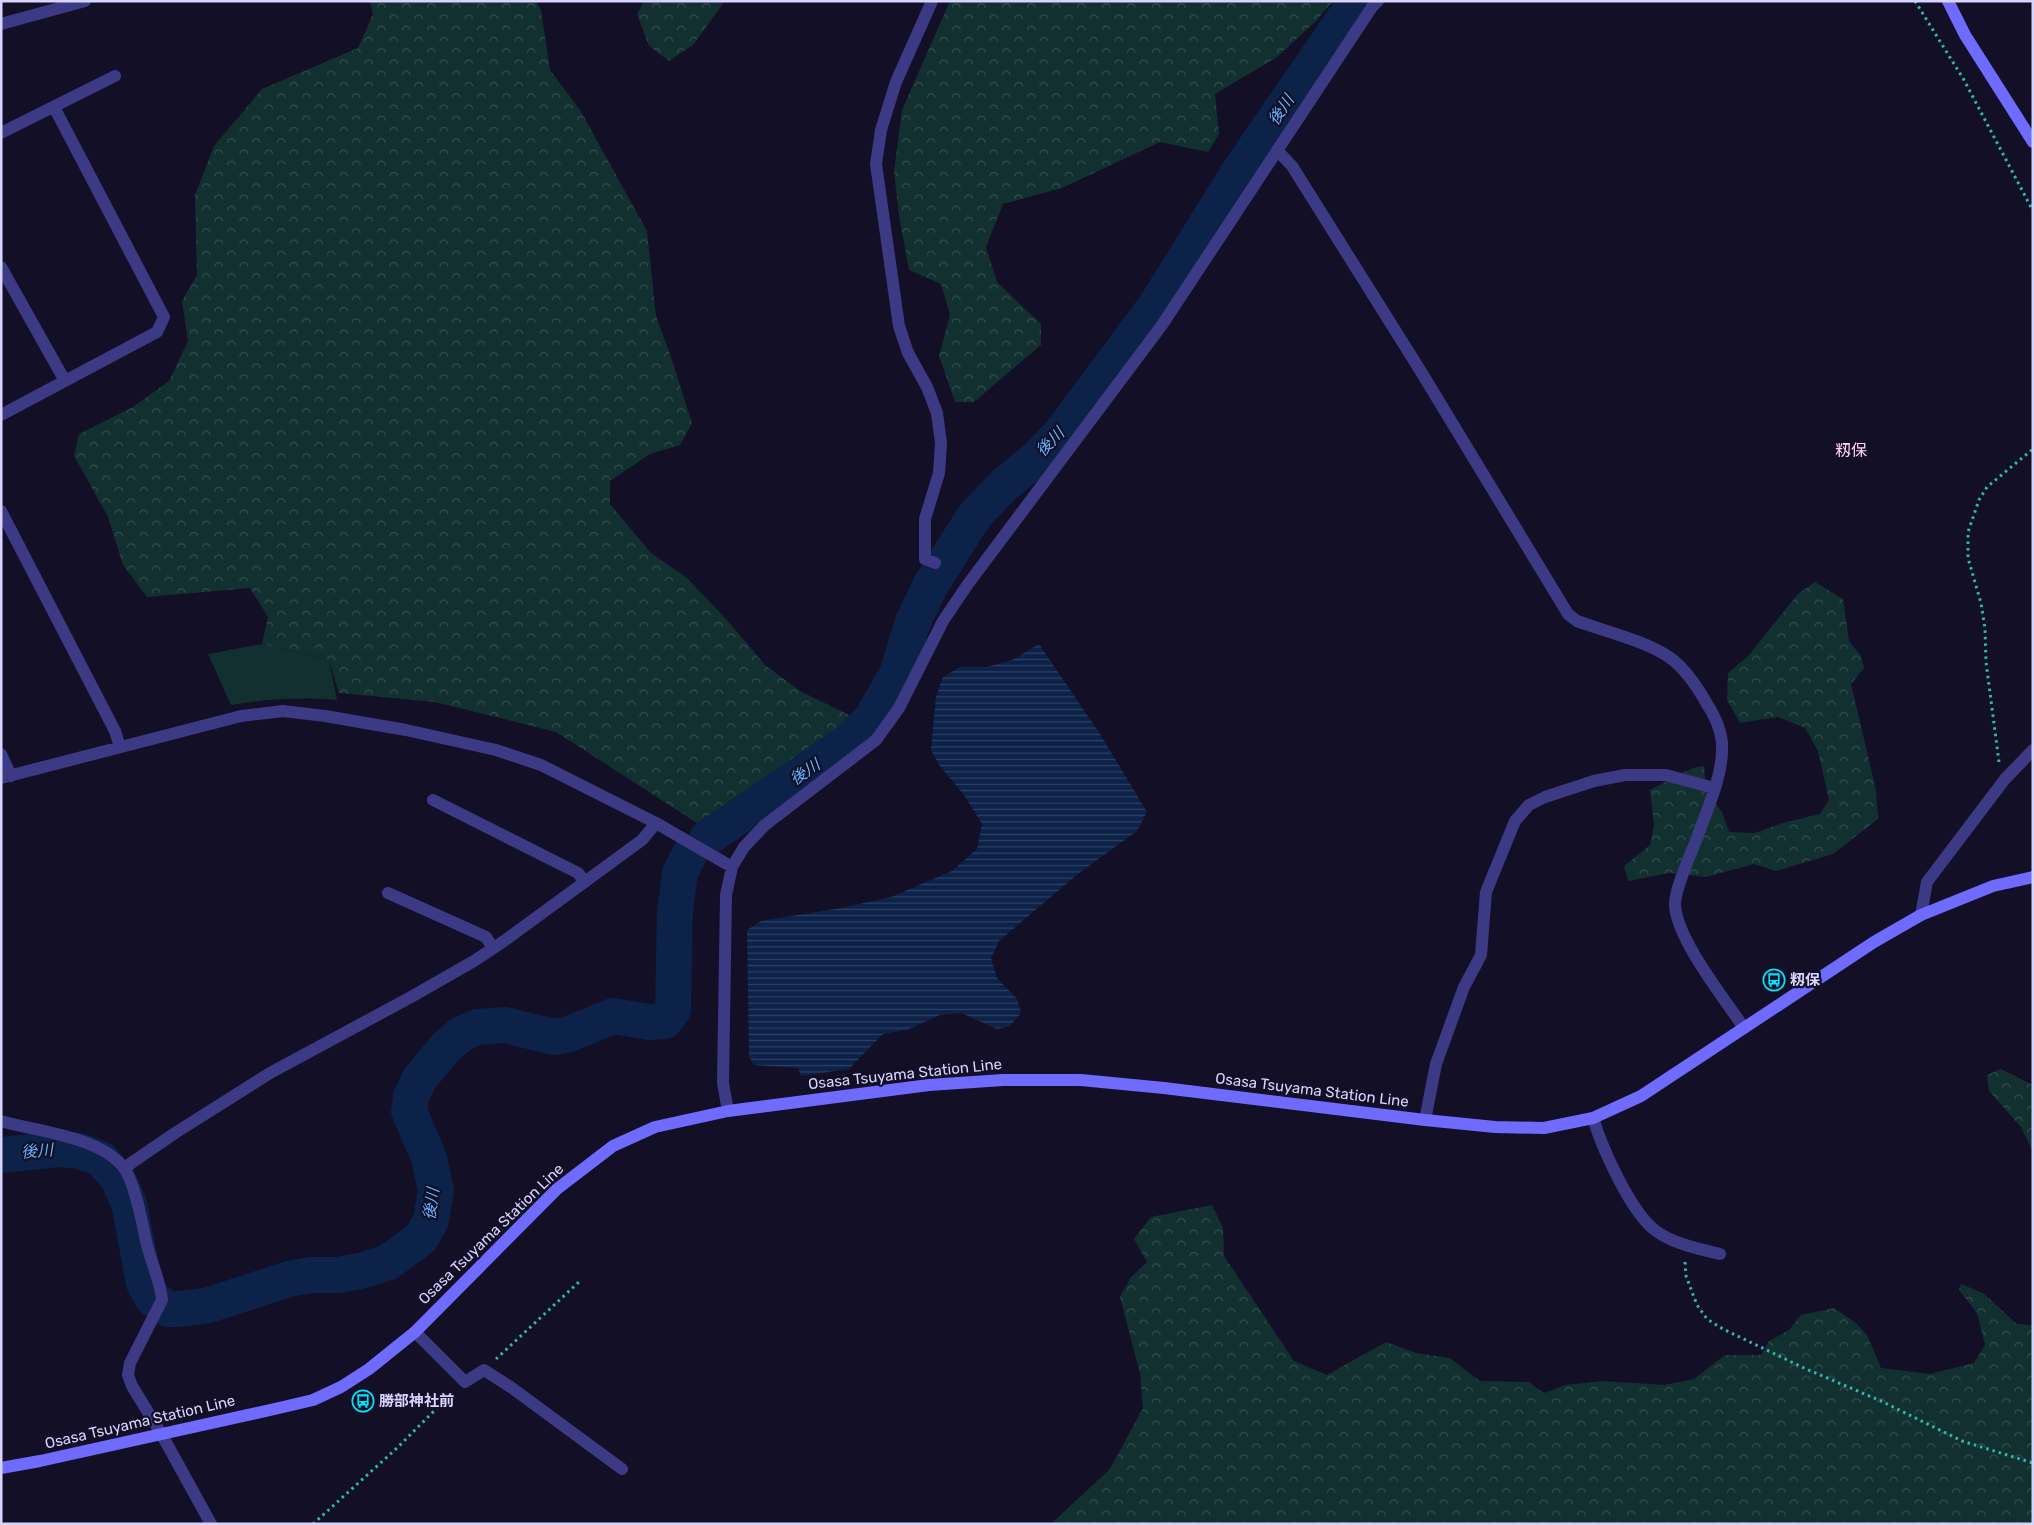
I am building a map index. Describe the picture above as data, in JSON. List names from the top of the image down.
{
  "streets": {
    "main road": ["Osasa Tsuyama Station Line"]
  },
  "districts": ["籾保"],
  "water": ["後川"],
  "places": {
    "bus stop": ["籾保", "勝部神社前"]
  }
}
